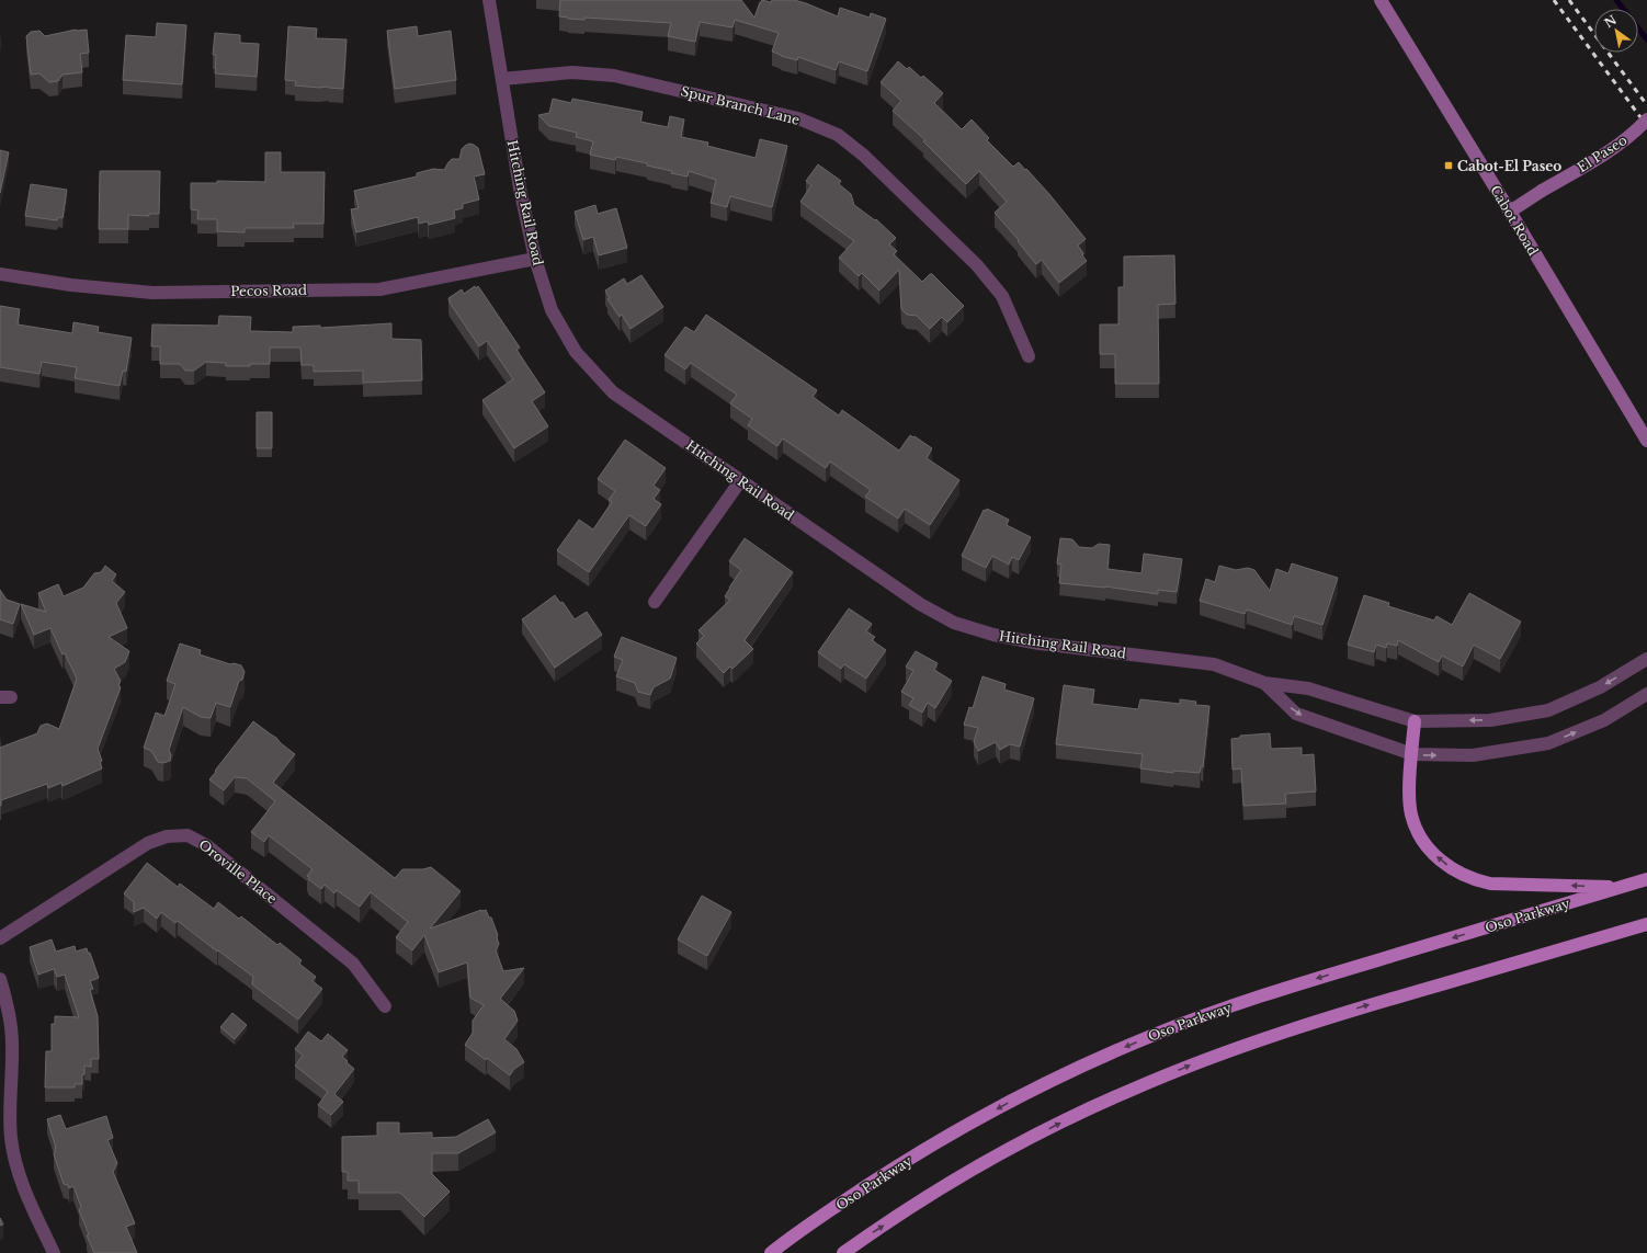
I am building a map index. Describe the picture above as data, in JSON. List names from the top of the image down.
{
  "streets": {
    "main road": ["El Paseo", "Cabot Road", "Oso Parkway"],
    "street": [
      "Spur Branch Lane",
      "Hitching Rail Road",
      "Pecos Road",
      "Oroville Place"
    ]
  },
  "crossings": [
    ["Spur Branch Lane", "Hitching Rail Road"],
    ["El Paseo", "Cabot Road"],
    ["Hitching Rail Road", "Pecos Road"]
  ],
  "places": {
    "transit": ["Cabot-El Paseo"]
  },
  "north": "top left"
}
